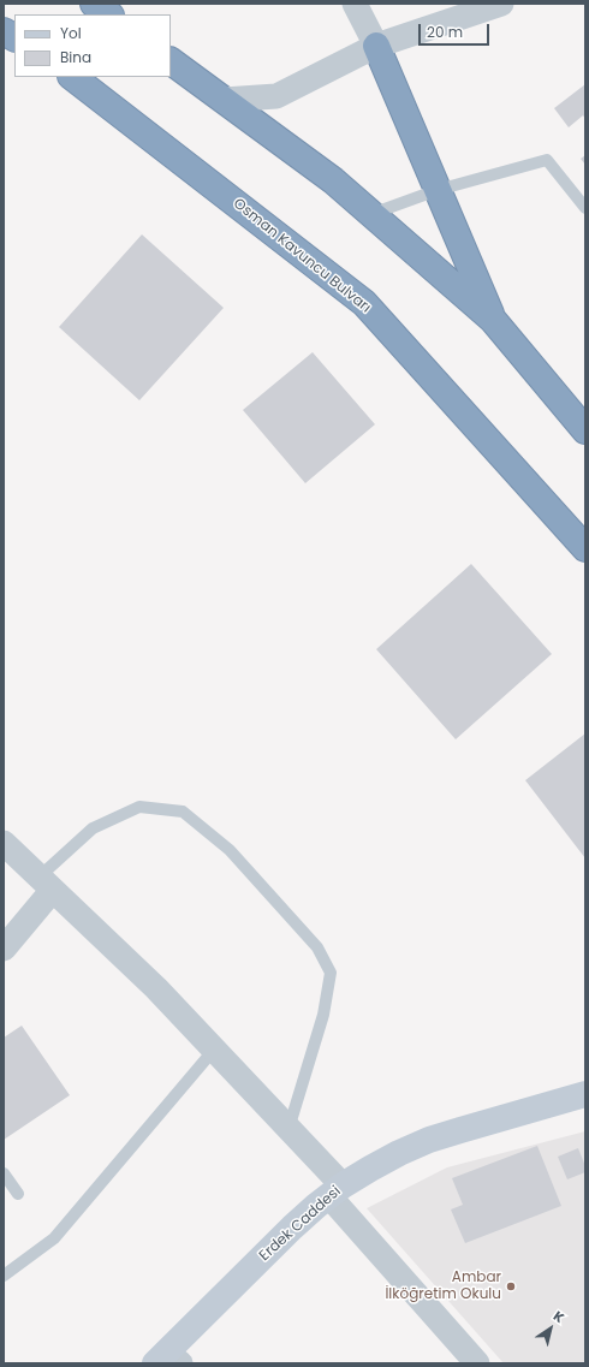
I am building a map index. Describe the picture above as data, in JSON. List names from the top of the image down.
{
  "streets": {
    "highway": ["Osman Kavuncu Bulvarı"],
    "street": ["Erdek Caddesi"]
  },
  "places": ["Ambar İlköğretim Okulu"],
  "legend": ["Yol", "Bina"],
  "scale_bar": "20 m",
  "north": "top right"
}
